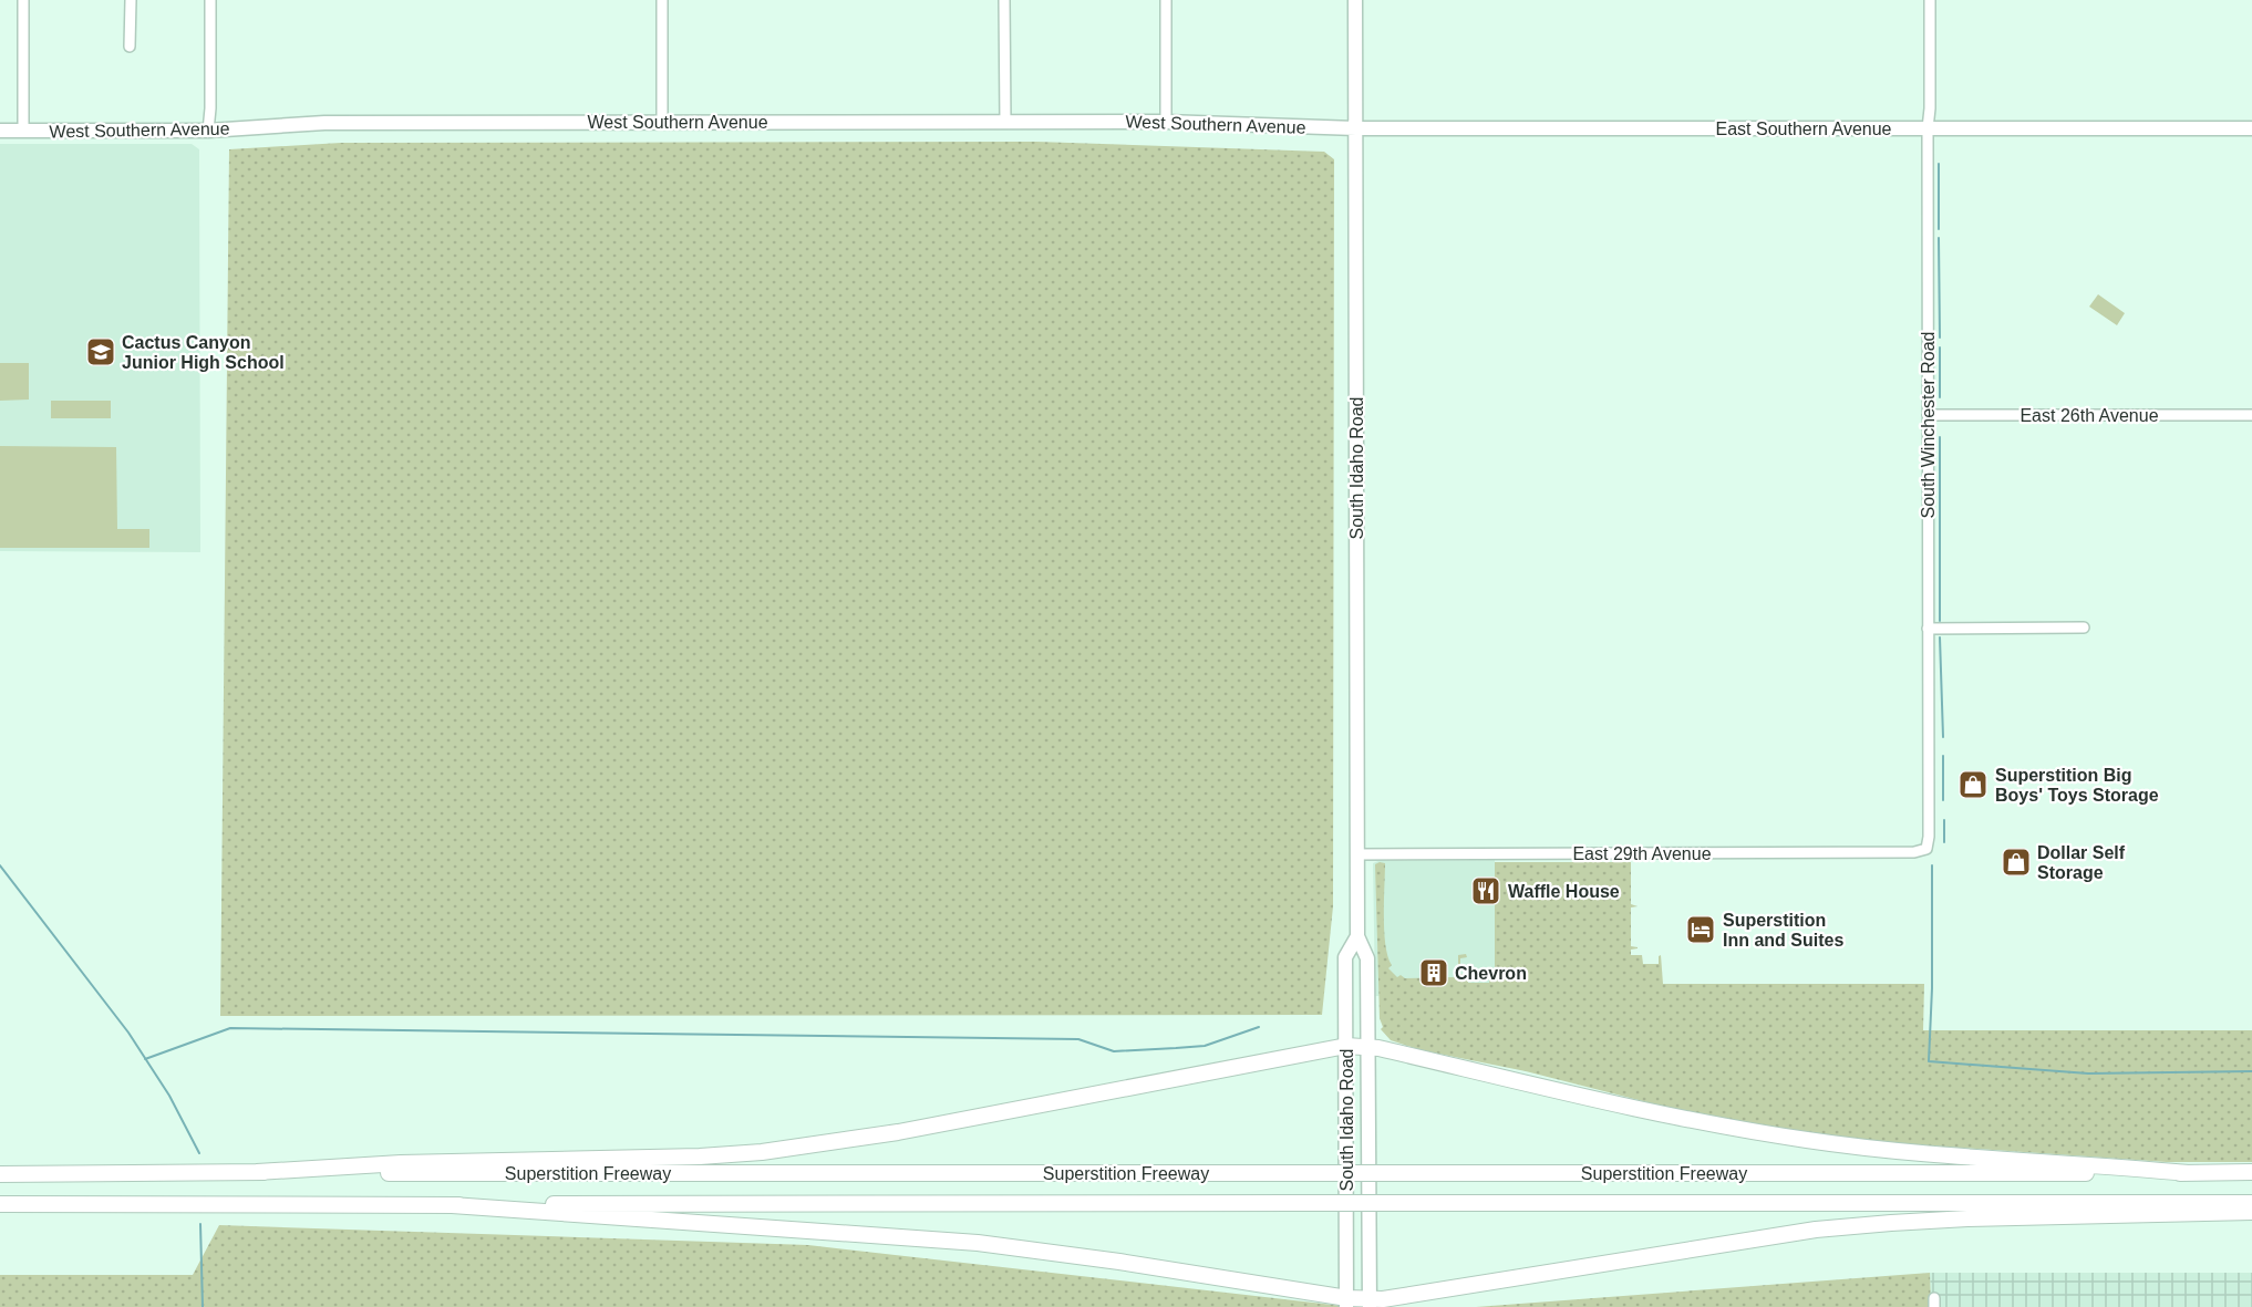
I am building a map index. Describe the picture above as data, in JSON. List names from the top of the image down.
{
  "streets": {
    "highway": ["Superstition Freeway"],
    "main road": ["West Southern Avenue", "East Southern Avenue", "South Idaho Road"],
    "street": ["East 26th Avenue", "South Winchester Road", "East 29th Avenue"]
  },
  "crossings": [
    ["West Southern Avenue", "East Southern Avenue"],
    ["West Southern Avenue", "South Idaho Road"],
    ["East Southern Avenue", "South Winchester Road"],
    ["East Southern Avenue", "South Idaho Road"],
    ["East 26th Avenue", "South Winchester Road"],
    ["South Winchester Road", "East 29th Avenue"],
    ["South Idaho Road", "East 29th Avenue"]
  ],
  "places": {
    "school or university": ["Cactus Canyon Junior High School"],
    "shop": ["Superstition Big Boys' Toys Storage", "Dollar Self Storage"],
    "restaurant": ["Waffle House"],
    "hotel": ["Superstition Inn and Suites"],
    "building": ["Chevron"]
  }
}
